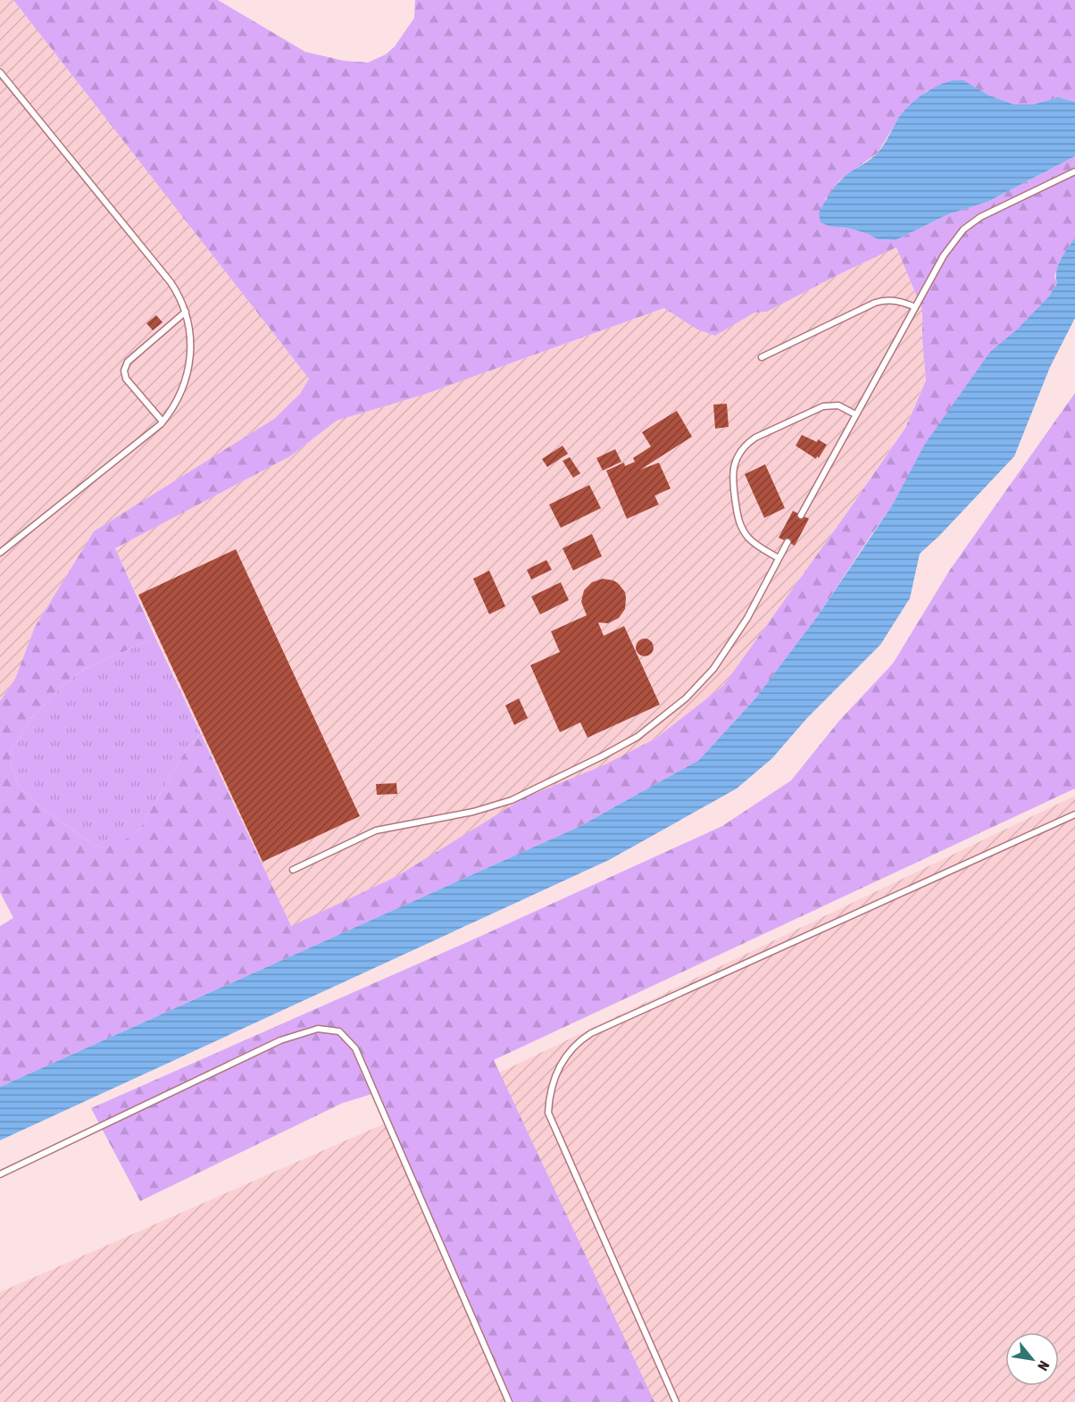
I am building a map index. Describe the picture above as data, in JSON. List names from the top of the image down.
{
  "north": "bottom right"
}
